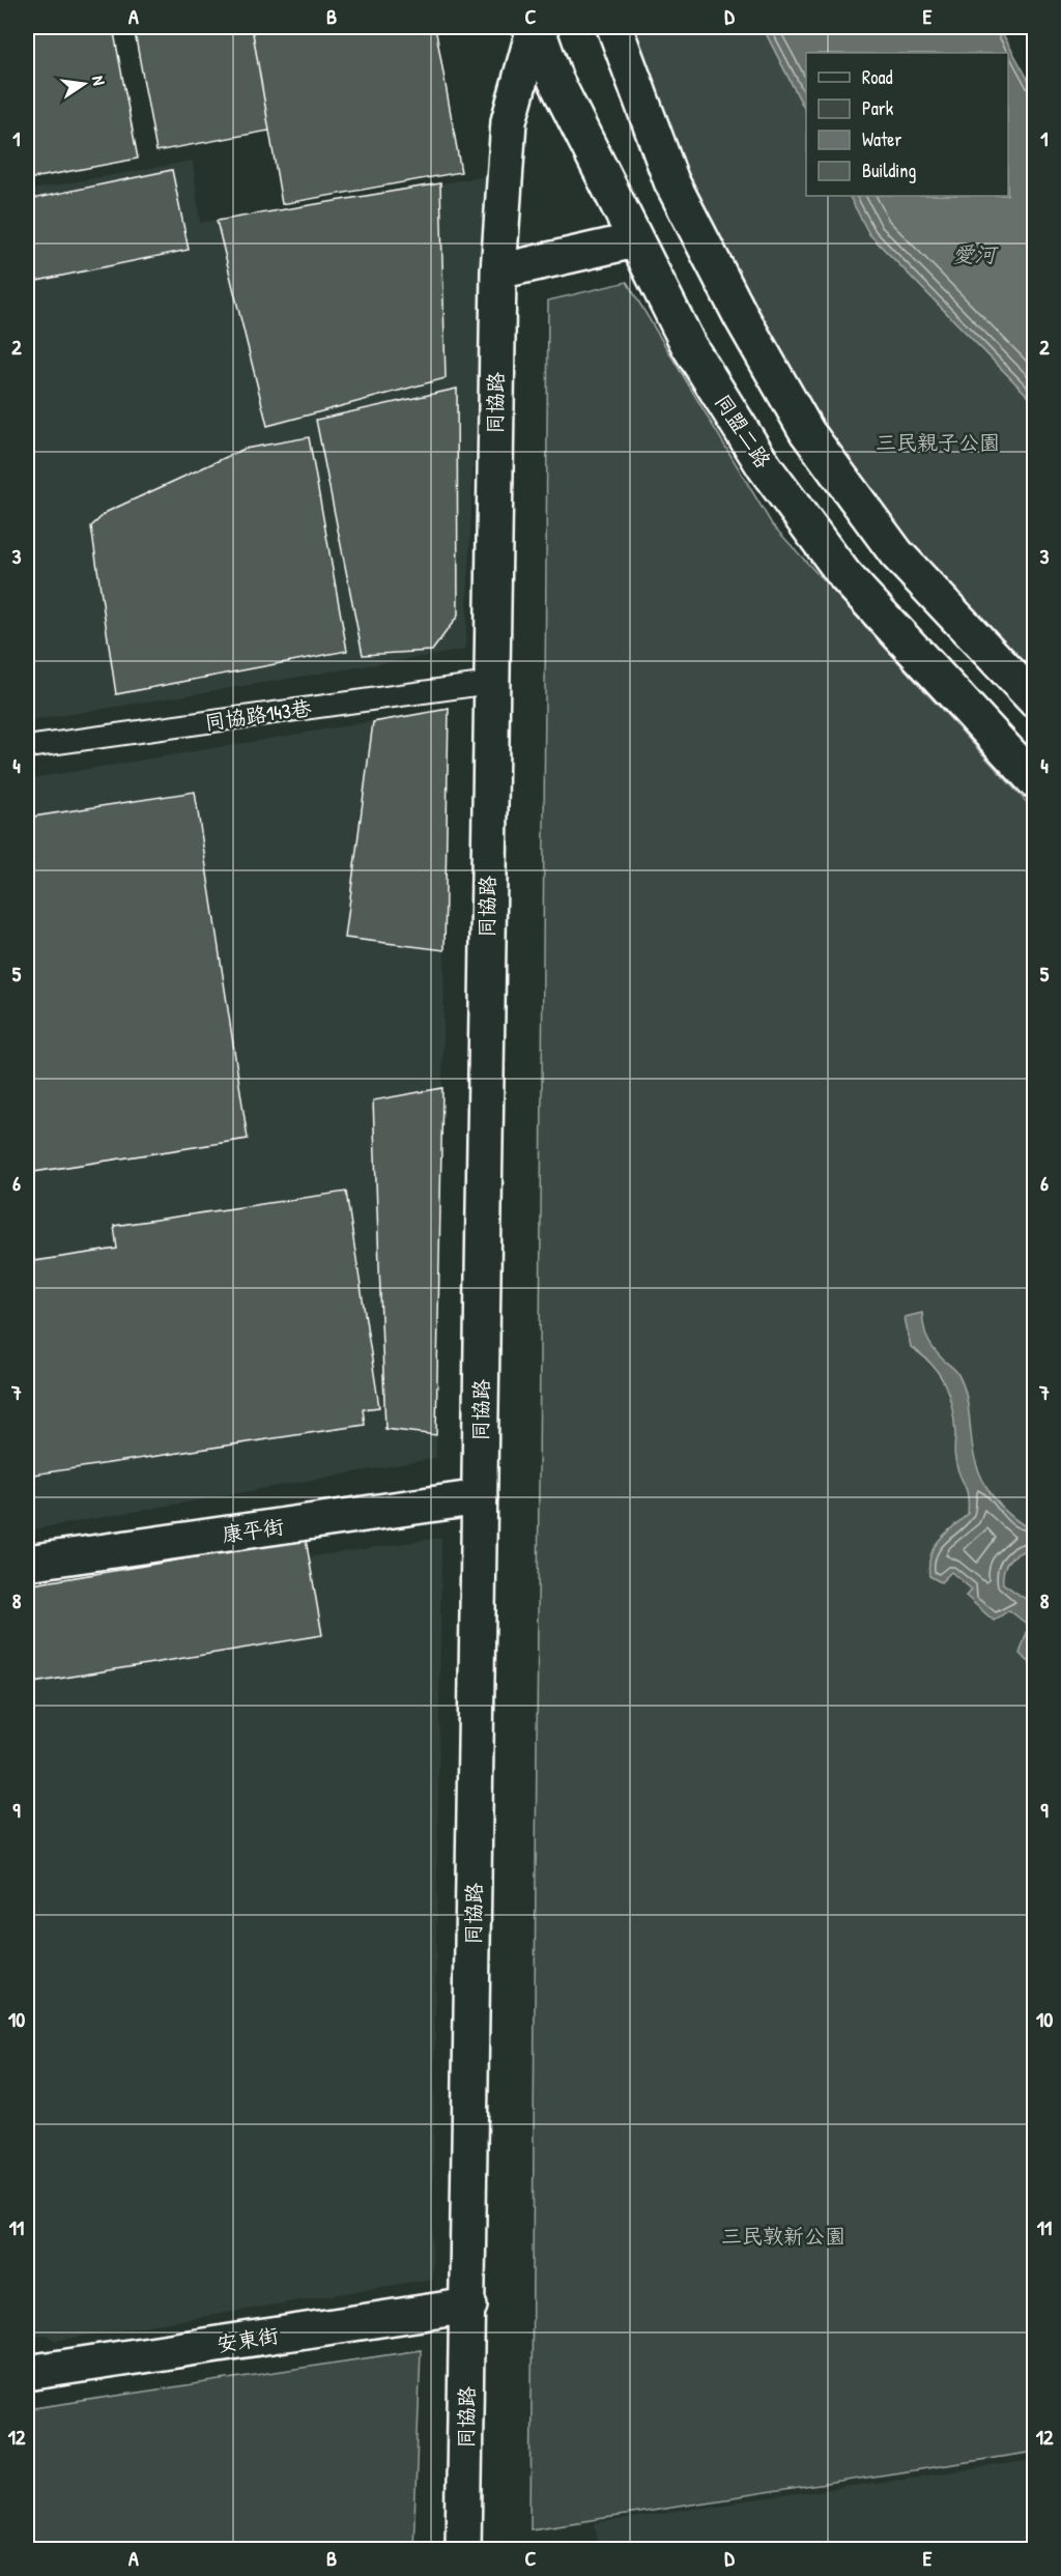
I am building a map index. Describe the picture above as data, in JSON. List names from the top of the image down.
{
  "streets": {
    "street": [
      "同協路",
      "同盟二路",
      "康平街",
      "安東街"
    ],
    "lane": ["同協路143巷"]
  },
  "crossings": [
    ["同協路", "同盟二路"],
    ["同協路", "同協路143巷"],
    ["同協路", "康平街"],
    ["同協路", "安東街"]
  ],
  "water": ["愛河"],
  "parks": ["三民親子公園", "三民敦新公園"],
  "legend": [
    "Road",
    "Park",
    "Water",
    "Building"
  ],
  "north": "right",
  "grid": {
    "columns": [
      "A",
      "B",
      "C",
      "D",
      "E"
    ],
    "rows": [
      "1",
      "2",
      "3",
      "4",
      "5",
      "6",
      "7",
      "8",
      "9",
      "10",
      "11",
      "12"
    ]
  }
}
